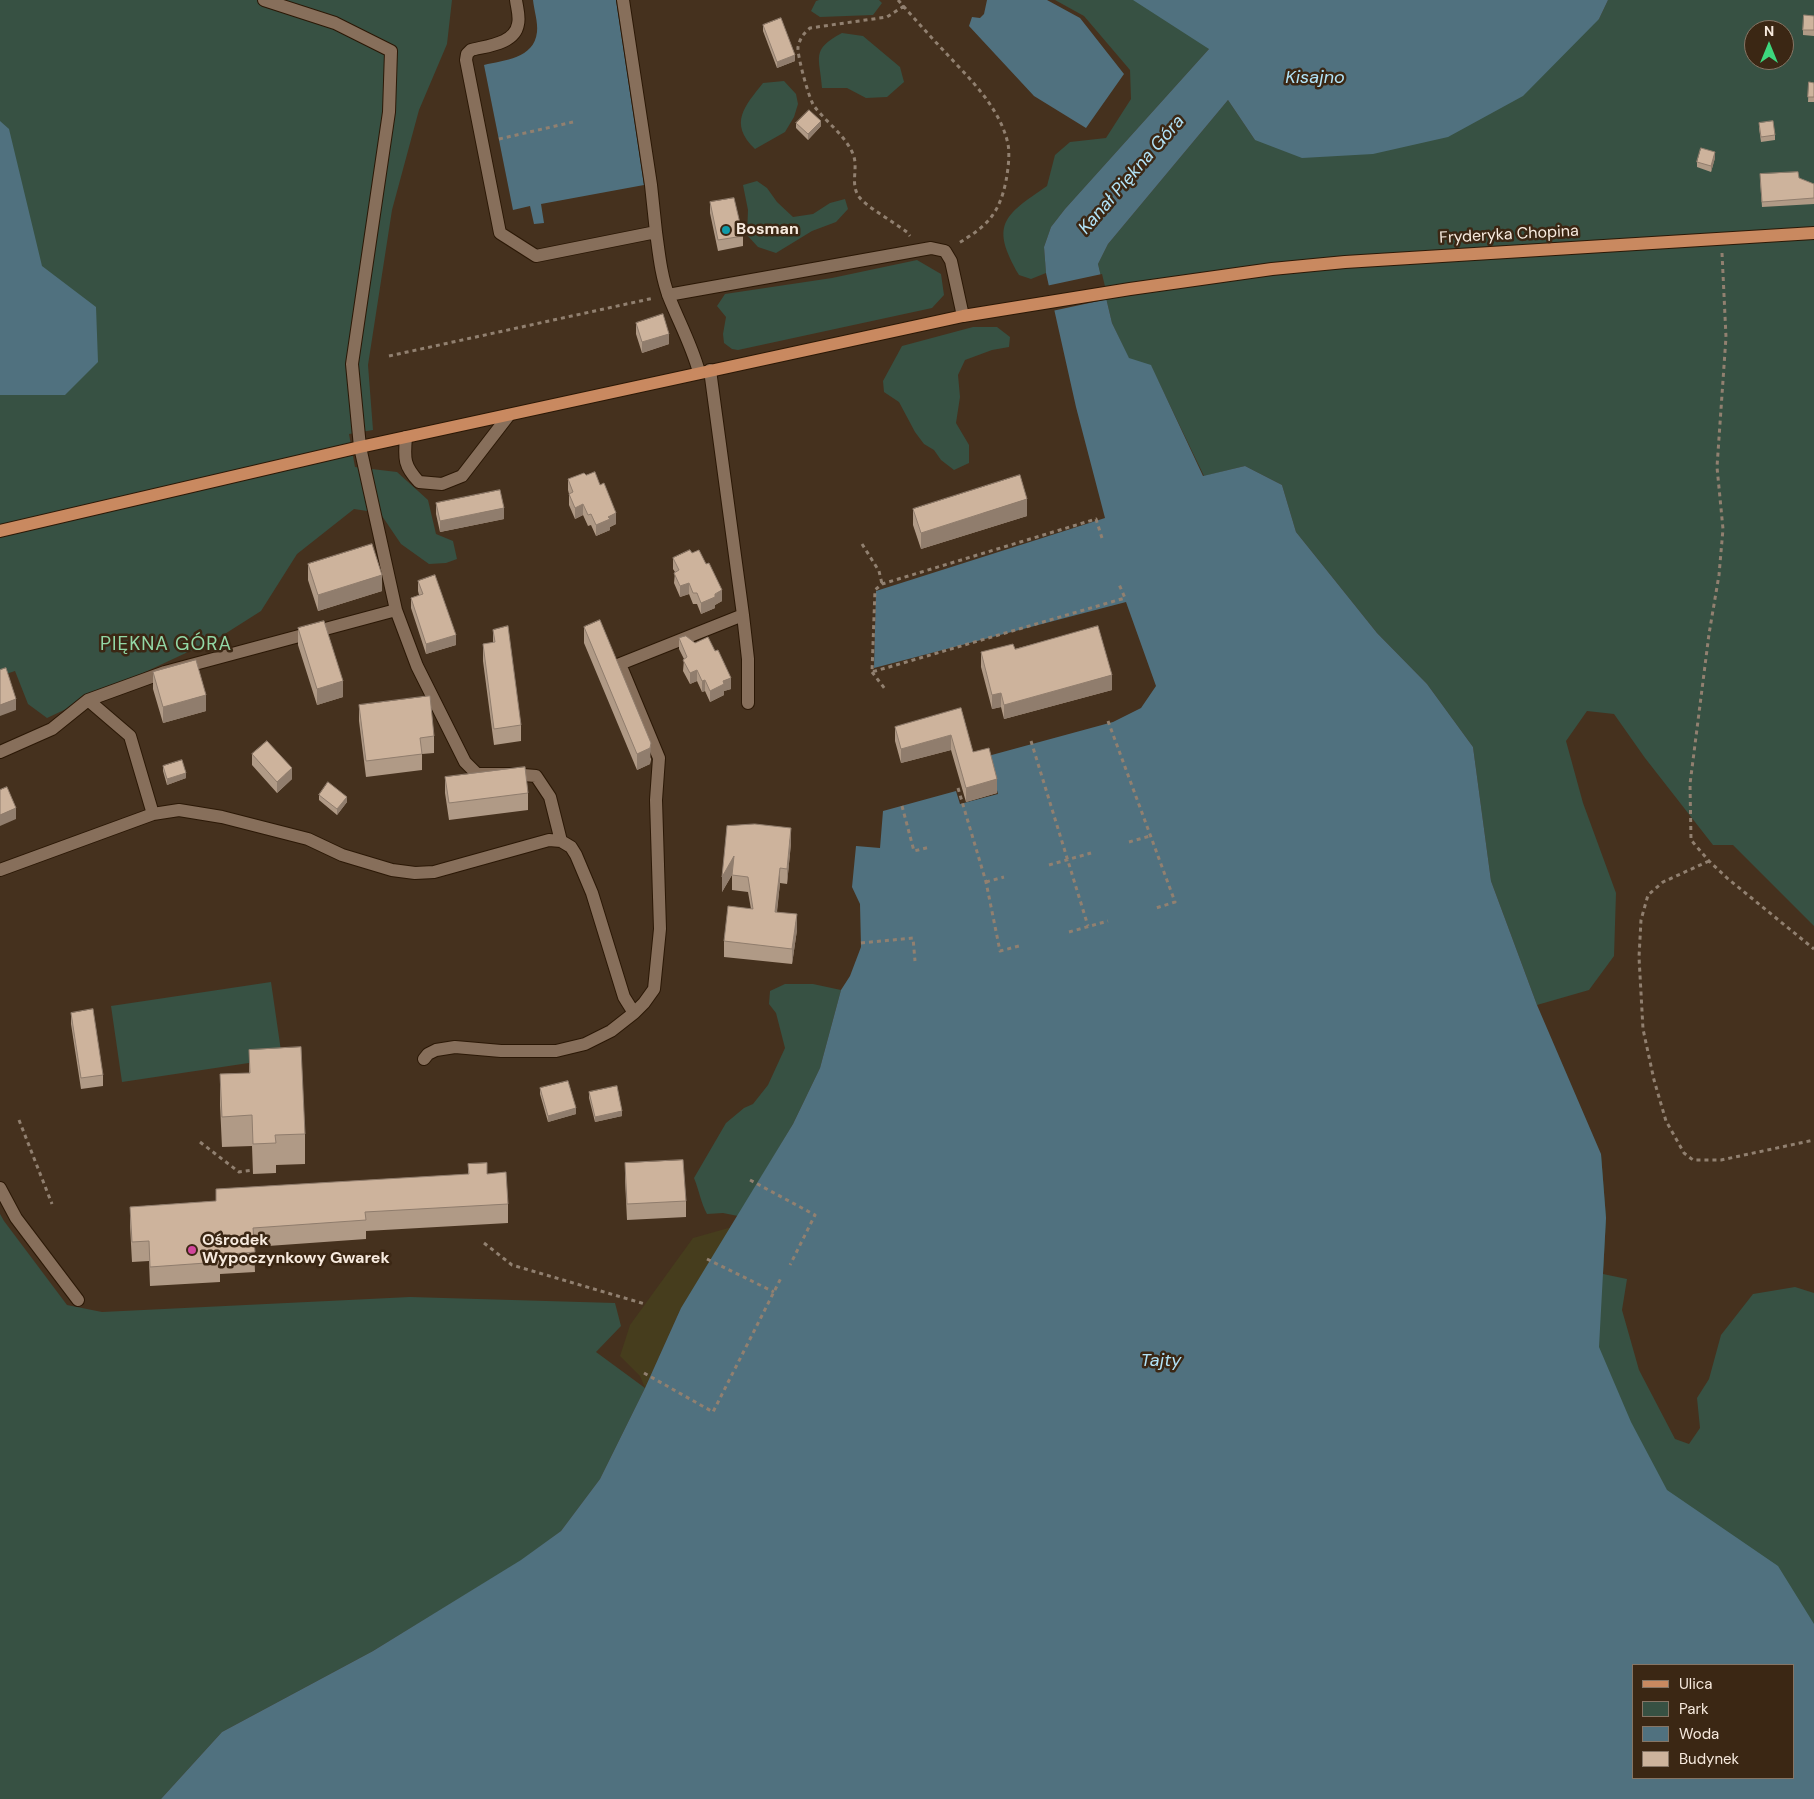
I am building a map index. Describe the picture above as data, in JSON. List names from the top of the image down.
{
  "streets": {
    "main road": ["Fryderyka Chopina"]
  },
  "districts": ["PIĘKNA GÓRA"],
  "water": ["Kisajno", "Kanał Piękna Góra", "Tajty"],
  "places": ["Bosman", "Ośrodek Wypoczynkowy Gwarek"],
  "legend": [
    "Ulica",
    "Park",
    "Woda",
    "Budynek"
  ],
  "north": "top"
}
